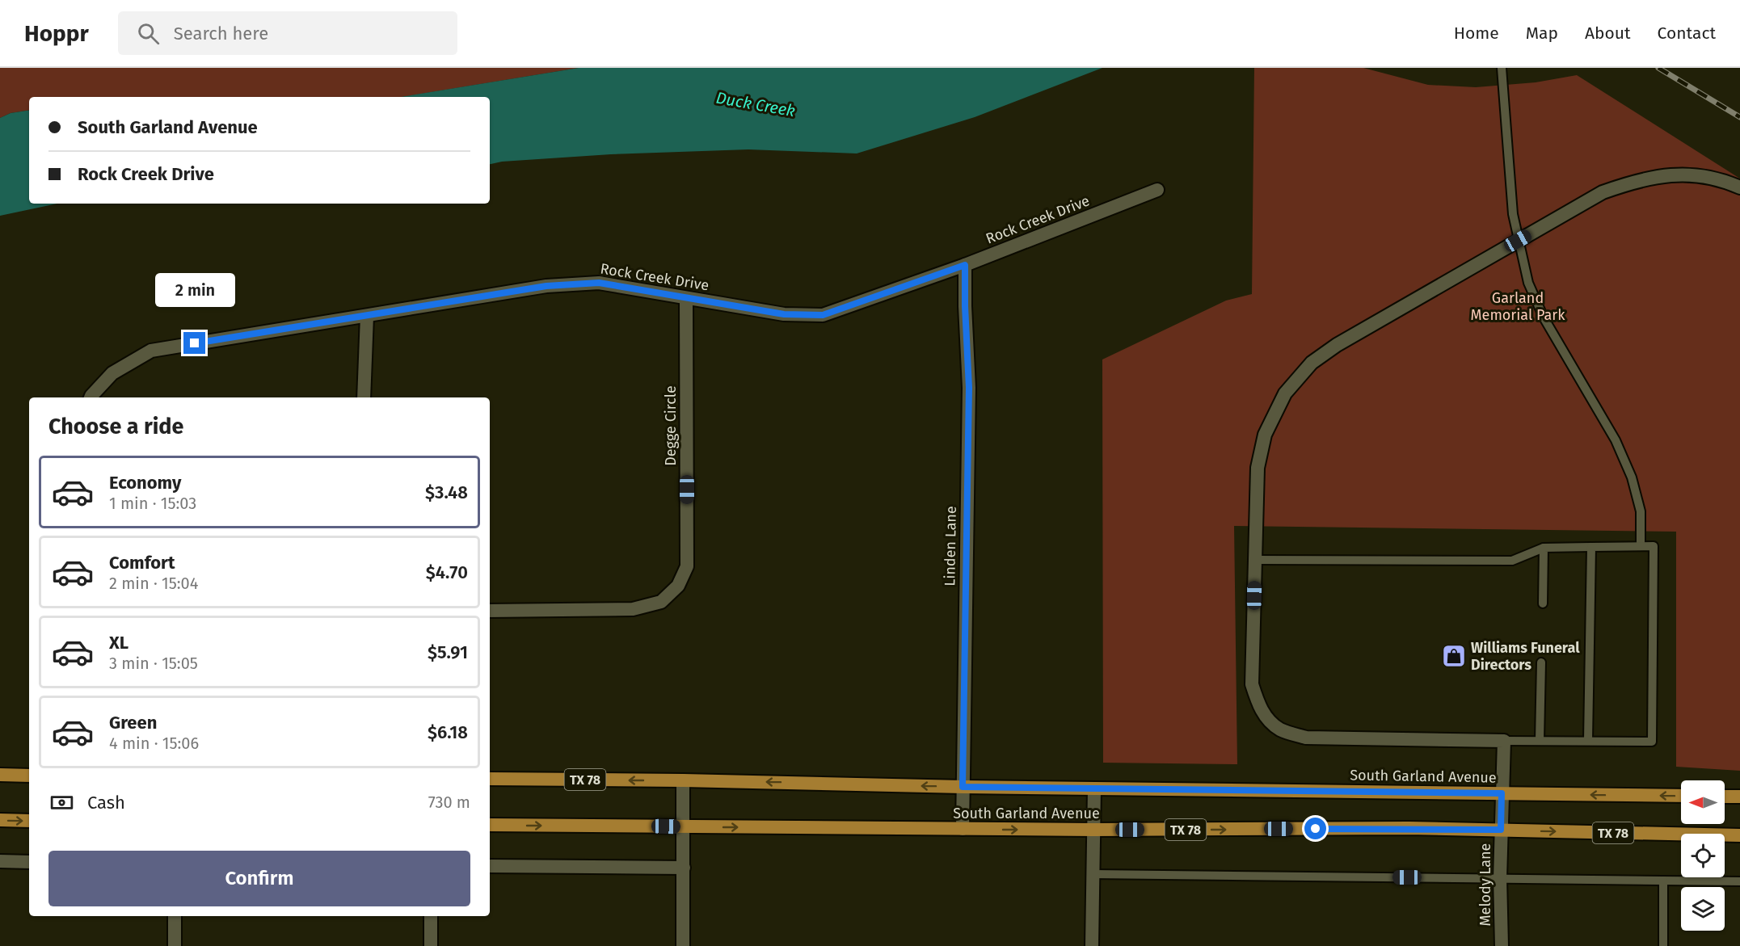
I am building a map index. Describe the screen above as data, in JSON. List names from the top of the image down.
{
  "streets": {
    "main road": ["South Garland Avenue", "TX 78"],
    "street": [
      "Rock Creek Drive",
      "Degge Circle",
      "Linden Lane",
      "Melody Lane"
    ]
  },
  "crossings": [
    ["Rock Creek Drive", "Degge Circle"],
    ["Rock Creek Drive", "Linden Lane"],
    ["Linden Lane", "South Garland Avenue"],
    ["South Garland Avenue", "Melody Lane"]
  ],
  "water": ["Duck Creek"],
  "parks": ["Garland Memorial Park"],
  "places": {
    "shop": ["Williams Funeral Directors"]
  },
  "north": "left",
  "page": {
    "header": "Hoppr",
    "search": "Search here",
    "nav": [
      "Home",
      "Map",
      "About",
      "Contact"
    ],
    "banner": ["South Garland Avenue", "Rock Creek Drive"],
    "bubble": "2 min",
    "heading": "Choose a ride",
    "list": [
      {
        "name": "Economy",
        "note": "1 min · 15:03",
        "value": "$3.48"
      },
      {
        "name": "Comfort",
        "note": "2 min · 15:04",
        "value": "$4.70"
      },
      {
        "name": "XL",
        "note": "3 min · 15:05",
        "value": "$5.91"
      },
      {
        "name": "Green",
        "note": "4 min · 15:06",
        "value": "$6.18"
      }
    ],
    "pay": ["Cash", "730 m"],
    "buttons": "Confirm"
  }
}
